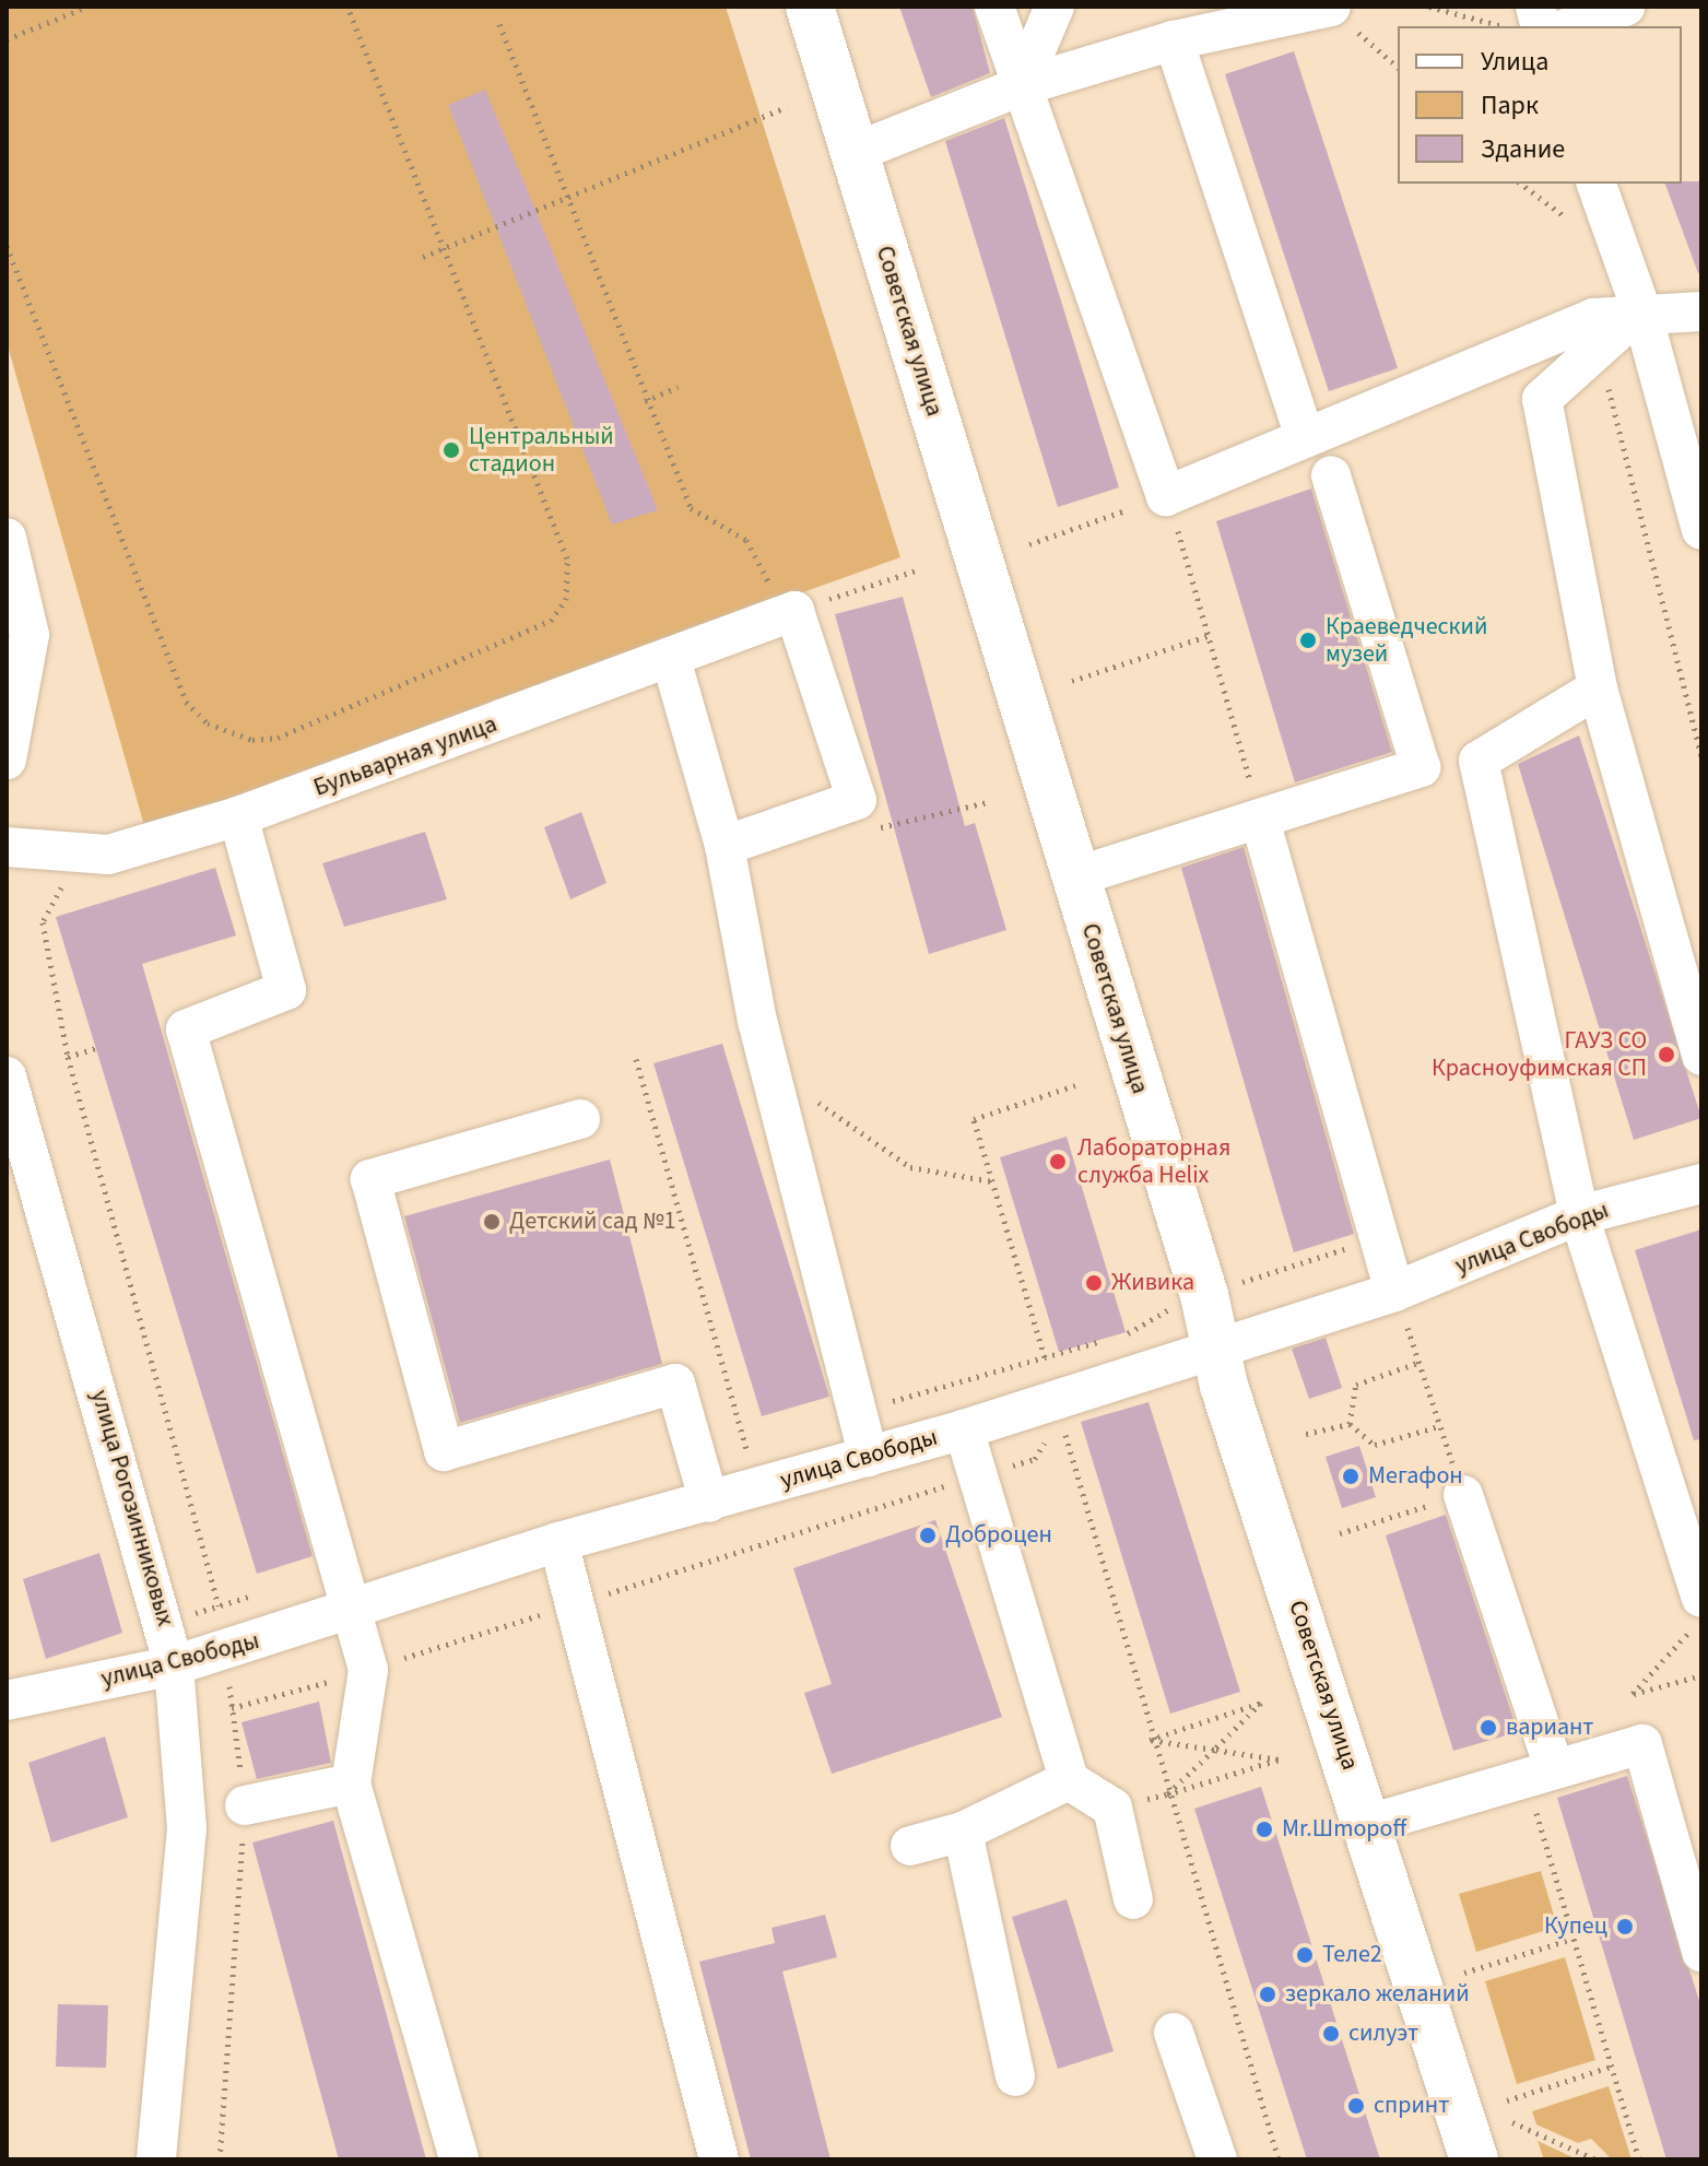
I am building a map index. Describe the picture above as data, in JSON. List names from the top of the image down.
{
  "streets": {
    "main road": ["Советская улица"],
    "street": ["Бульварная улица", "улица Свободы", "улица Рогозинниковых"]
  },
  "crossings": [
    ["Советская улица", "улица Свободы"],
    ["улица Свободы", "улица Рогозинниковых"]
  ],
  "places": [
    "Центральный стадион",
    "Краеведческий музей",
    "ГАУЗ СО Красноуфимская СП",
    "Лабораторная служба Helix",
    "Детский сад №1",
    "Живика",
    "Мегафон",
    "Доброцен",
    "вариант",
    "Mr.Шmopoff",
    "Купец",
    "Теле2",
    "зеркало желаний",
    "силуэт",
    "спринт"
  ],
  "legend": ["Улица", "Парк", "Здание"]
}
